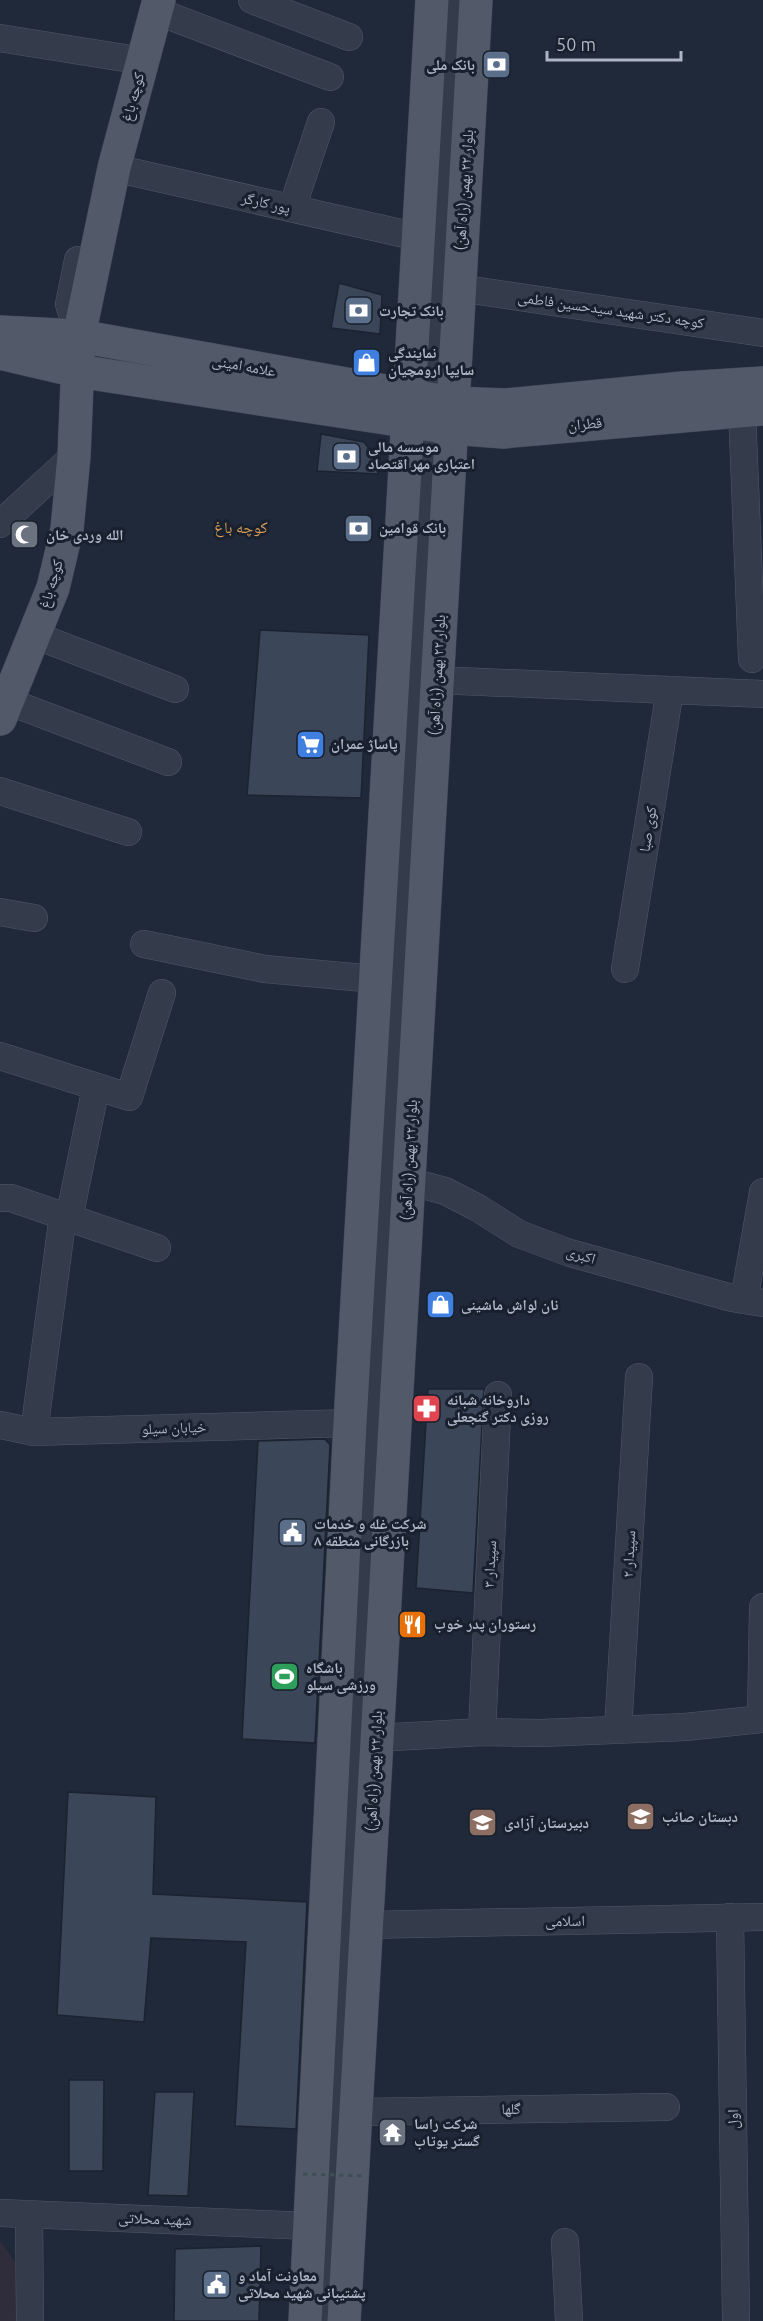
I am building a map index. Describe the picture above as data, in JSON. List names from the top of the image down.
{
  "streets": {
    "main road": [
      "کوچه باغ",
      "بلوار ۲۲ بهمن (راه آهن)",
      "علامه امینی",
      "قطران"
    ],
    "street": [
      "پور کارگر",
      "کوچه دکتر شهید سیدحسین فاطمی",
      "کوی صبا",
      "اکبری",
      "خیابان سیلو",
      "سپیدار ۲",
      "سپیدار ۳",
      "اسلامی",
      "گلها",
      "اول",
      "شهید محلاتی"
    ]
  },
  "crossings": [
    ["کوچه باغ", "پور کارگر"],
    ["کوچه باغ", "علامه امینی"],
    ["بلوار ۲۲ بهمن (راه آهن)", "پور کارگر"],
    ["بلوار ۲۲ بهمن (راه آهن)", "کوچه دکتر شهید سیدحسین فاطمی"],
    ["بلوار ۲۲ بهمن (راه آهن)", "علامه امینی"],
    ["بلوار ۲۲ بهمن (راه آهن)", "قطران"],
    ["بلوار ۲۲ بهمن (راه آهن)", "اکبری"],
    ["بلوار ۲۲ بهمن (راه آهن)", "خیابان سیلو"],
    ["بلوار ۲۲ بهمن (راه آهن)", "اسلامی"],
    ["بلوار ۲۲ بهمن (راه آهن)", "گلها"],
    ["بلوار ۲۲ بهمن (راه آهن)", "شهید محلاتی"],
    ["علامه امینی", "قطران"],
    ["اسلامی", "اول"]
  ],
  "districts": ["کوچه باغ"],
  "places": {
    "bank": [
      "بانک ملی",
      "بانک تجارت",
      "موسسه مالی اعتباری مهر اقتصاد",
      "بانک قوامین"
    ],
    "shop": ["نمایندگی سایپا ارومچیان", "نان لواش ماشینی"],
    "mosque": ["الله وردی خان"],
    "supermarket": ["پاساژ عمران"],
    "pharmacy": ["داروخانه شبانه روزی دکتر گنجعلی"],
    "public building": ["شرکت غله و خدمات بازرگانی منطقه ۸", "معاونت آماد و پشتیبانی شهید محلاتی"],
    "restaurant": ["رستوران پدر خوب"],
    "sports": ["باشگاه ورزشی سیلو"],
    "school or university": ["دبستان صائب", "دبیرستان آزادی"],
    "temple": ["شرکت راسا گستر یوتاب"]
  },
  "scale_bar": "50 m"
}
